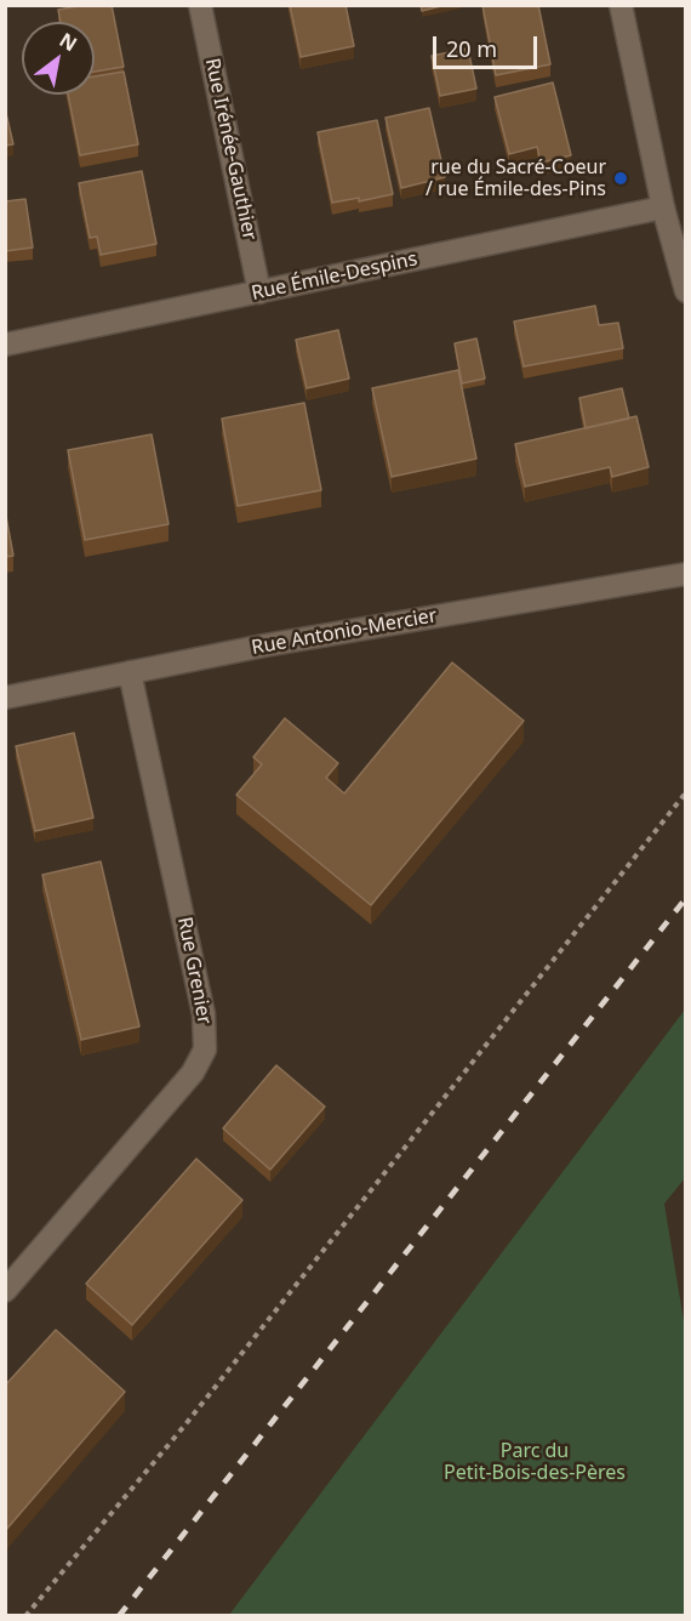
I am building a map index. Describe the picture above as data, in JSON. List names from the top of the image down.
{
  "streets": {
    "street": [
      "Rue Irénée-Gauthier",
      "Rue Émile-Despins",
      "Rue Antonio-Mercier",
      "Rue Grenier"
    ]
  },
  "crossings": [
    ["Rue Irénée-Gauthier", "Rue Émile-Despins"],
    ["Rue Antonio-Mercier", "Rue Grenier"]
  ],
  "parks": ["Parc du Petit-Bois-des-Pères"],
  "places": ["rue du Sacré-Coeur / rue Émile-des-Pins"],
  "scale_bar": "20 m",
  "north": "top right"
}
